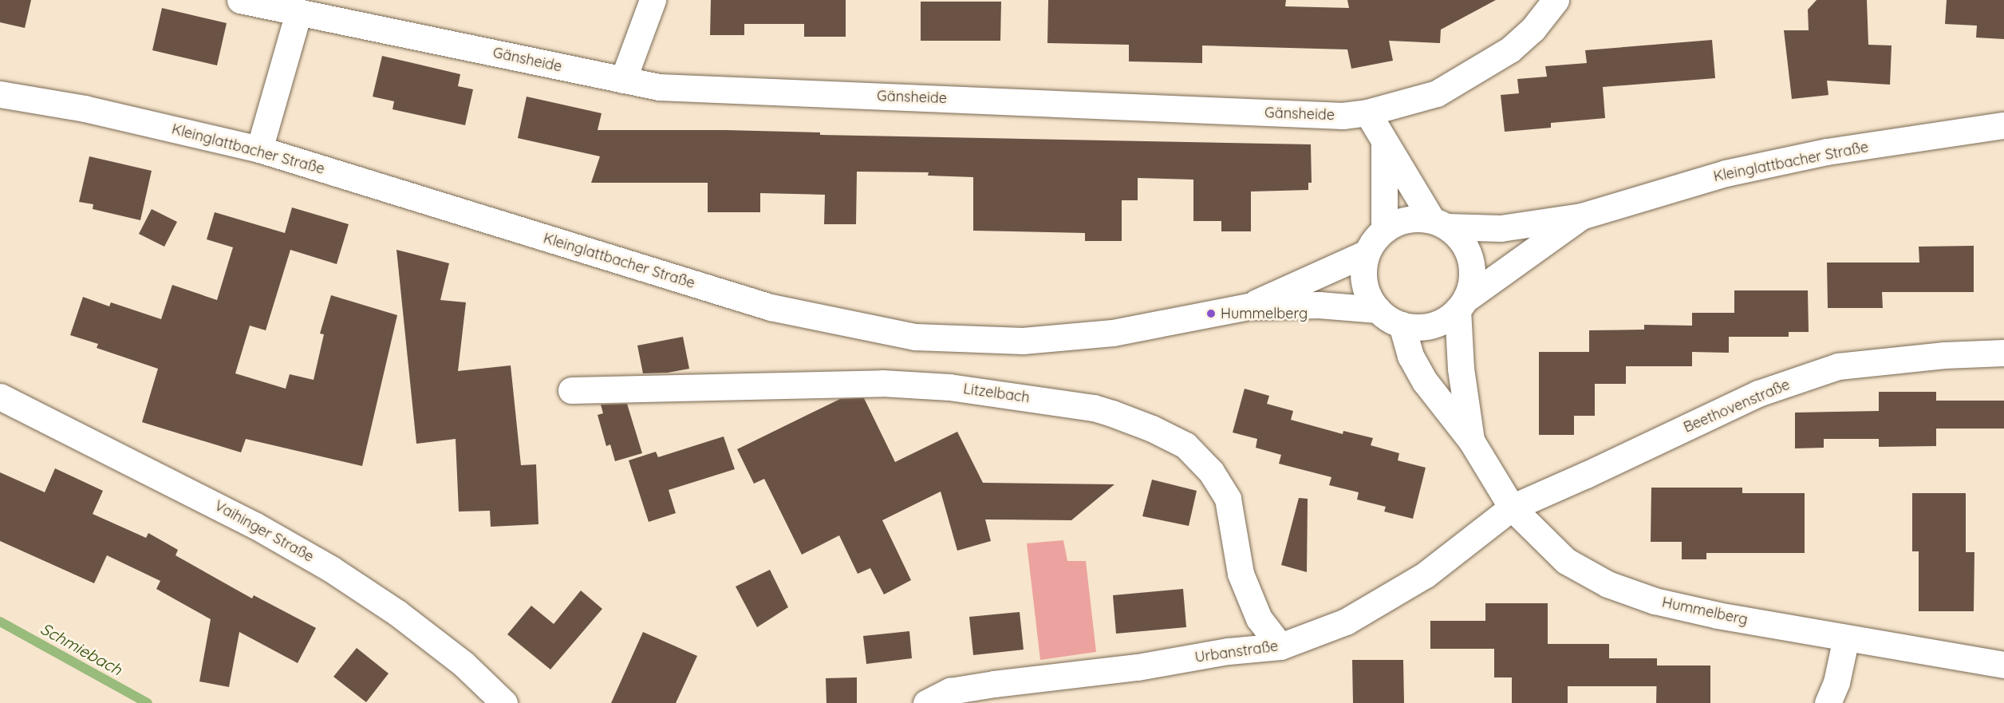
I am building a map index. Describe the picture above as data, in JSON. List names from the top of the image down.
{
  "streets": {
    "street": [
      "Gänsheide",
      "Kleinglattbacher Straße",
      "Litzelbach",
      "Beethovenstraße",
      "Vaihinger Straße",
      "Hummelberg",
      "Urbanstraße"
    ]
  },
  "crossings": [
    ["Kleinglattbacher Straße", "Hummelberg"],
    ["Litzelbach", "Urbanstraße"],
    ["Beethovenstraße", "Hummelberg"],
    ["Beethovenstraße", "Urbanstraße"],
    ["Hummelberg", "Urbanstraße"]
  ],
  "water": ["Schmiebach"],
  "places": ["Hummelberg"]
}
